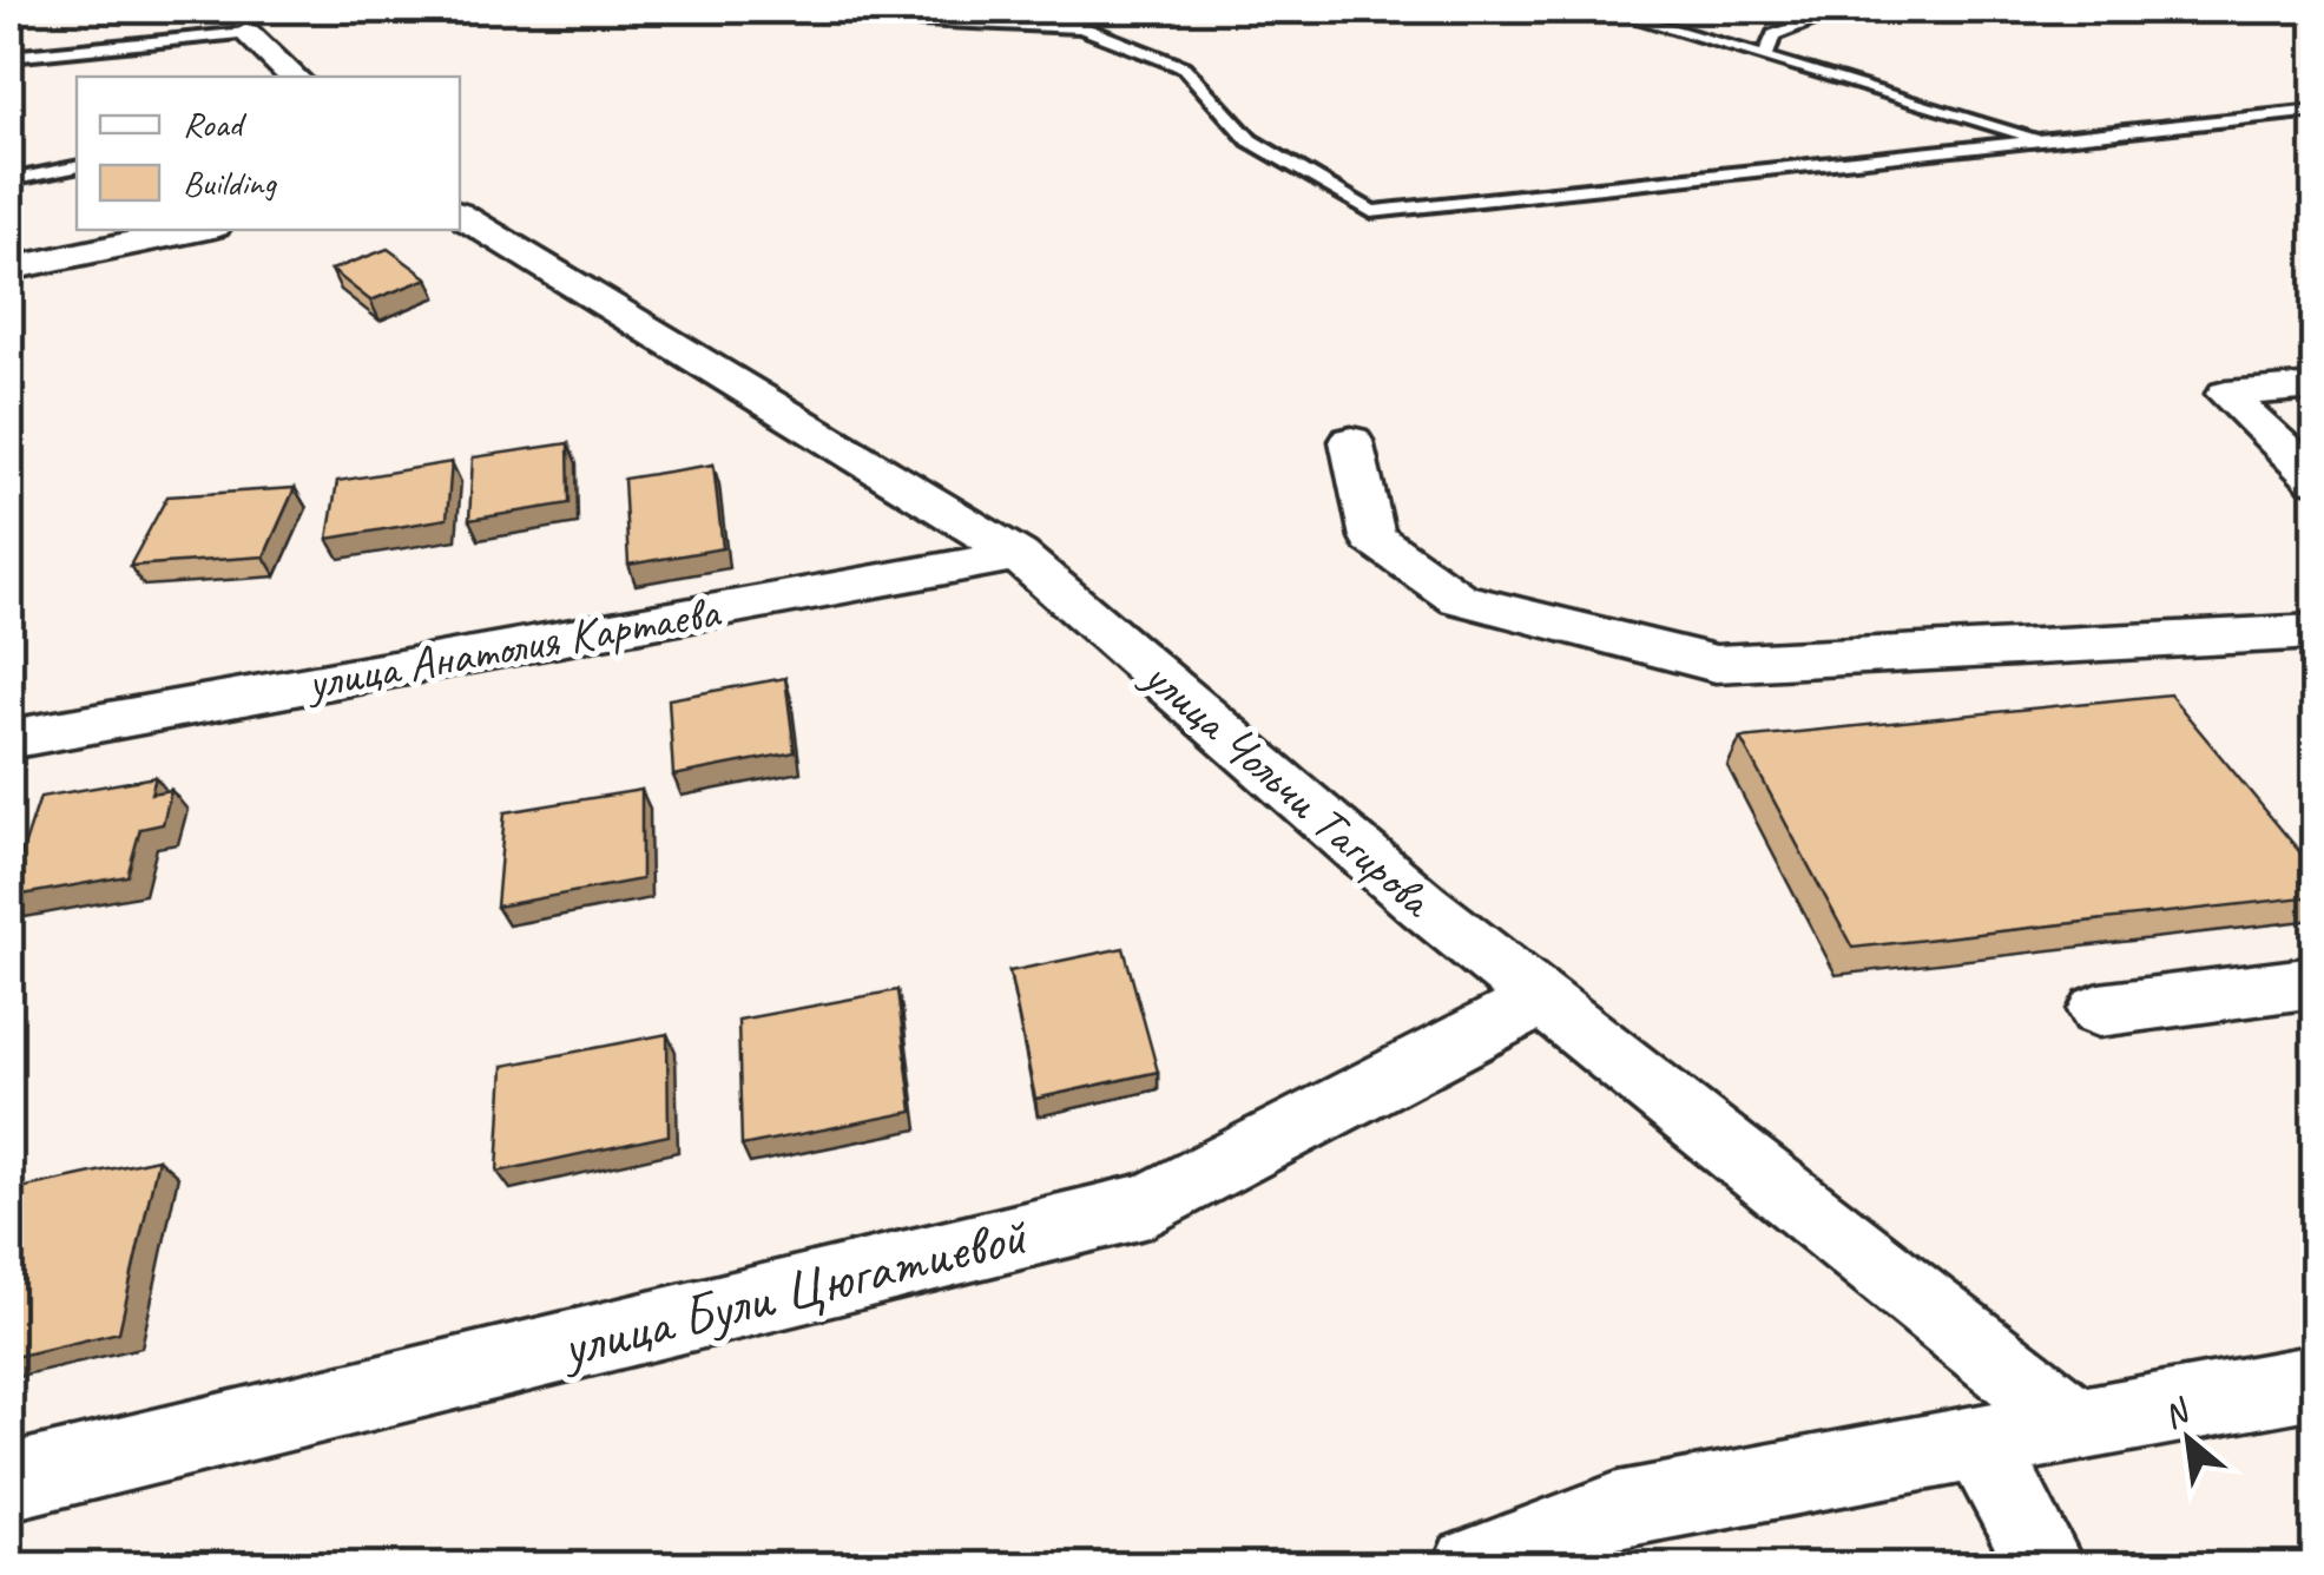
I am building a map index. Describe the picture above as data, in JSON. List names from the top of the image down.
{
  "streets": {
    "street": ["улица Анатолия Картаева", "улица Чольчи Тагирова", "улица Були Цюгатиевой"]
  },
  "crossings": [
    ["улица Анатолия Картаева", "улица Чольчи Тагирова"],
    ["улица Чольчи Тагирова", "улица Були Цюгатиевой"]
  ],
  "legend": ["Road", "Building"],
  "north": "top left"
}
